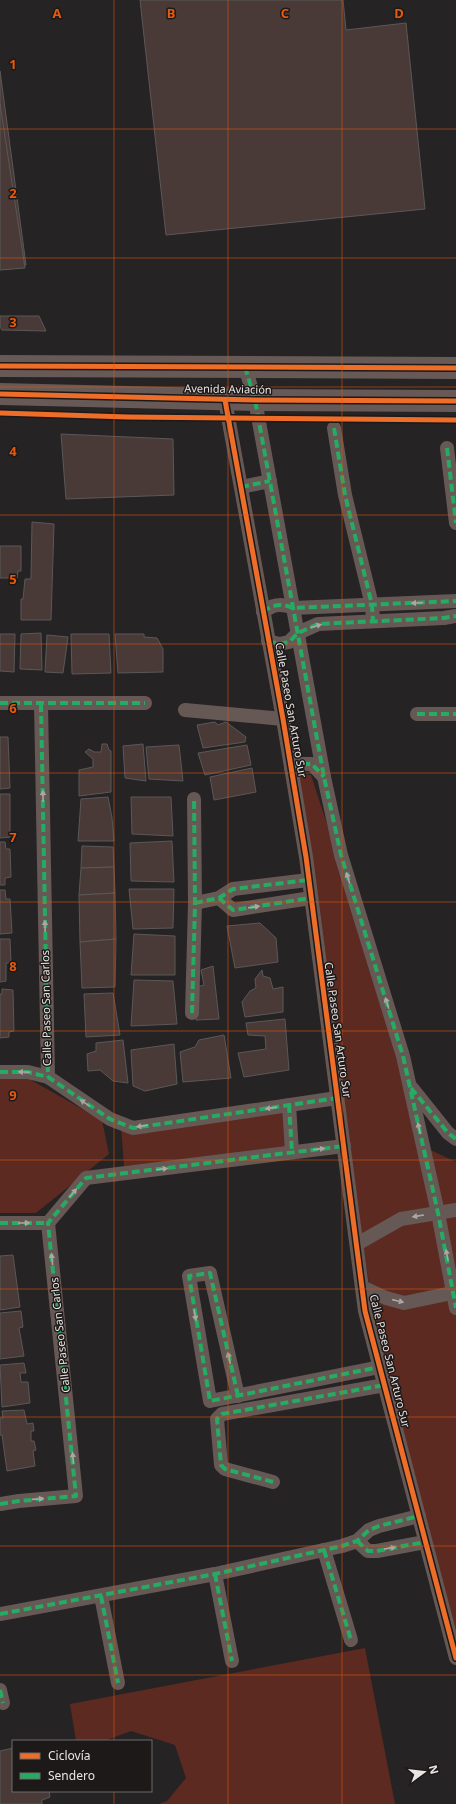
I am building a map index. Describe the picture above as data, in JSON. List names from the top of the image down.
{
  "streets": {
    "main road": ["Avenida Aviación"],
    "street": ["Calle Paseo San Arturo Sur", "Calle Paseo San Carlos"]
  },
  "crossings": [
    ["Avenida Aviación", "Calle Paseo San Arturo Sur"],
    ["Calle Paseo San Arturo Sur", "Calle Paseo San Carlos"]
  ],
  "legend": ["Ciclovía", "Sendero"],
  "north": "right",
  "grid": {
    "columns": [
      "A",
      "B",
      "C",
      "D"
    ],
    "rows": [
      "1",
      "2",
      "3",
      "4",
      "5",
      "6",
      "7",
      "8",
      "9"
    ]
  }
}
